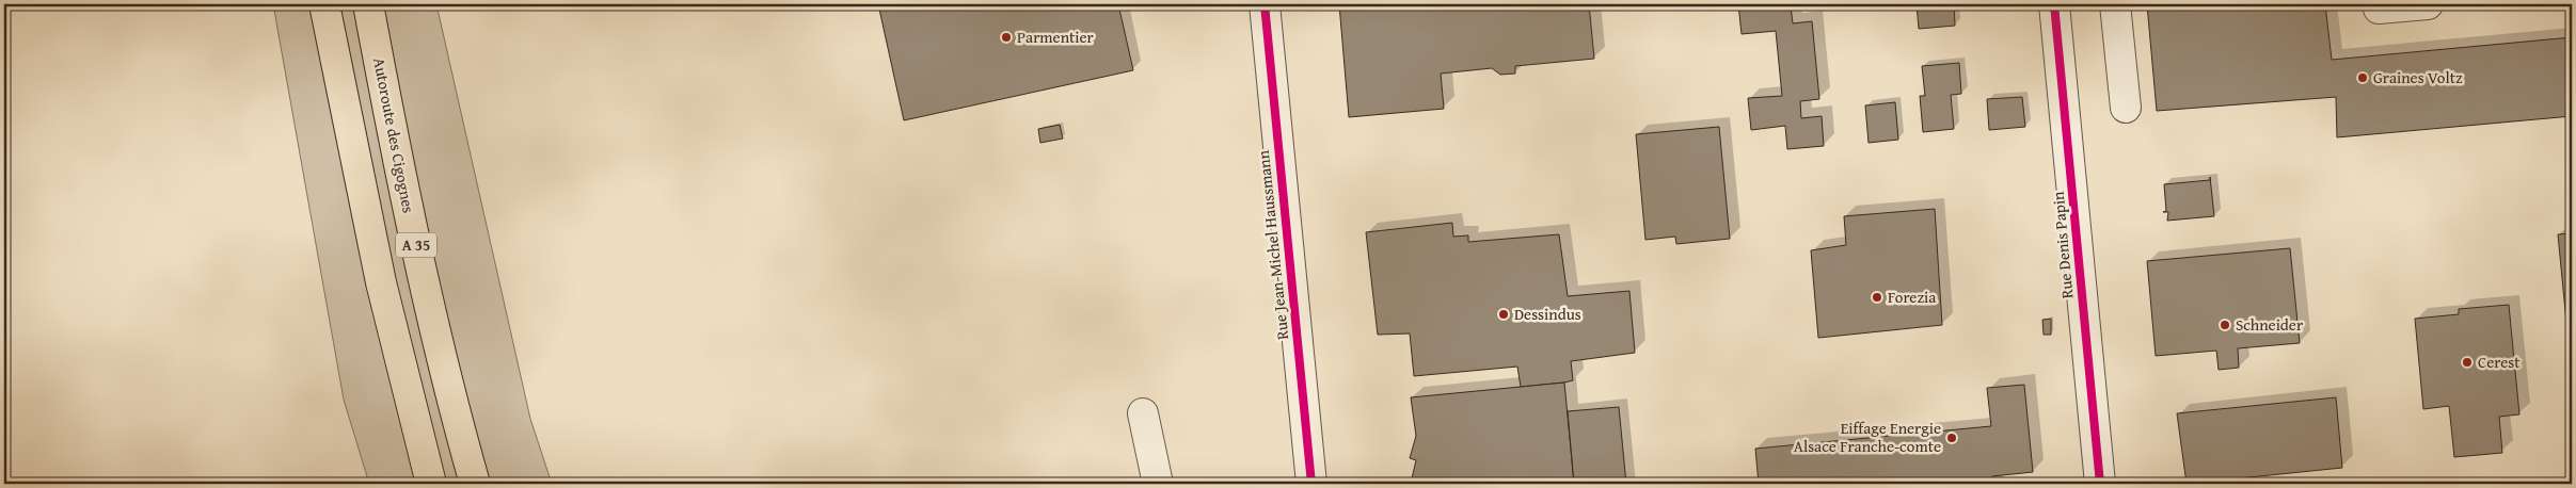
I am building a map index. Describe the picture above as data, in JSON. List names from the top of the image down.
{
  "streets": {
    "highway": ["Autoroute des Cigognes", "A 35"],
    "street": ["Rue Jean-Michel Haussmann", "Rue Denis Papin"]
  },
  "places": [
    "Parmentier",
    "Graines Voltz",
    "Forezia",
    "Dessindus",
    "Schneider",
    "Cerest",
    "Eiffage Energie Alsace Franche-comte"
  ]
}
